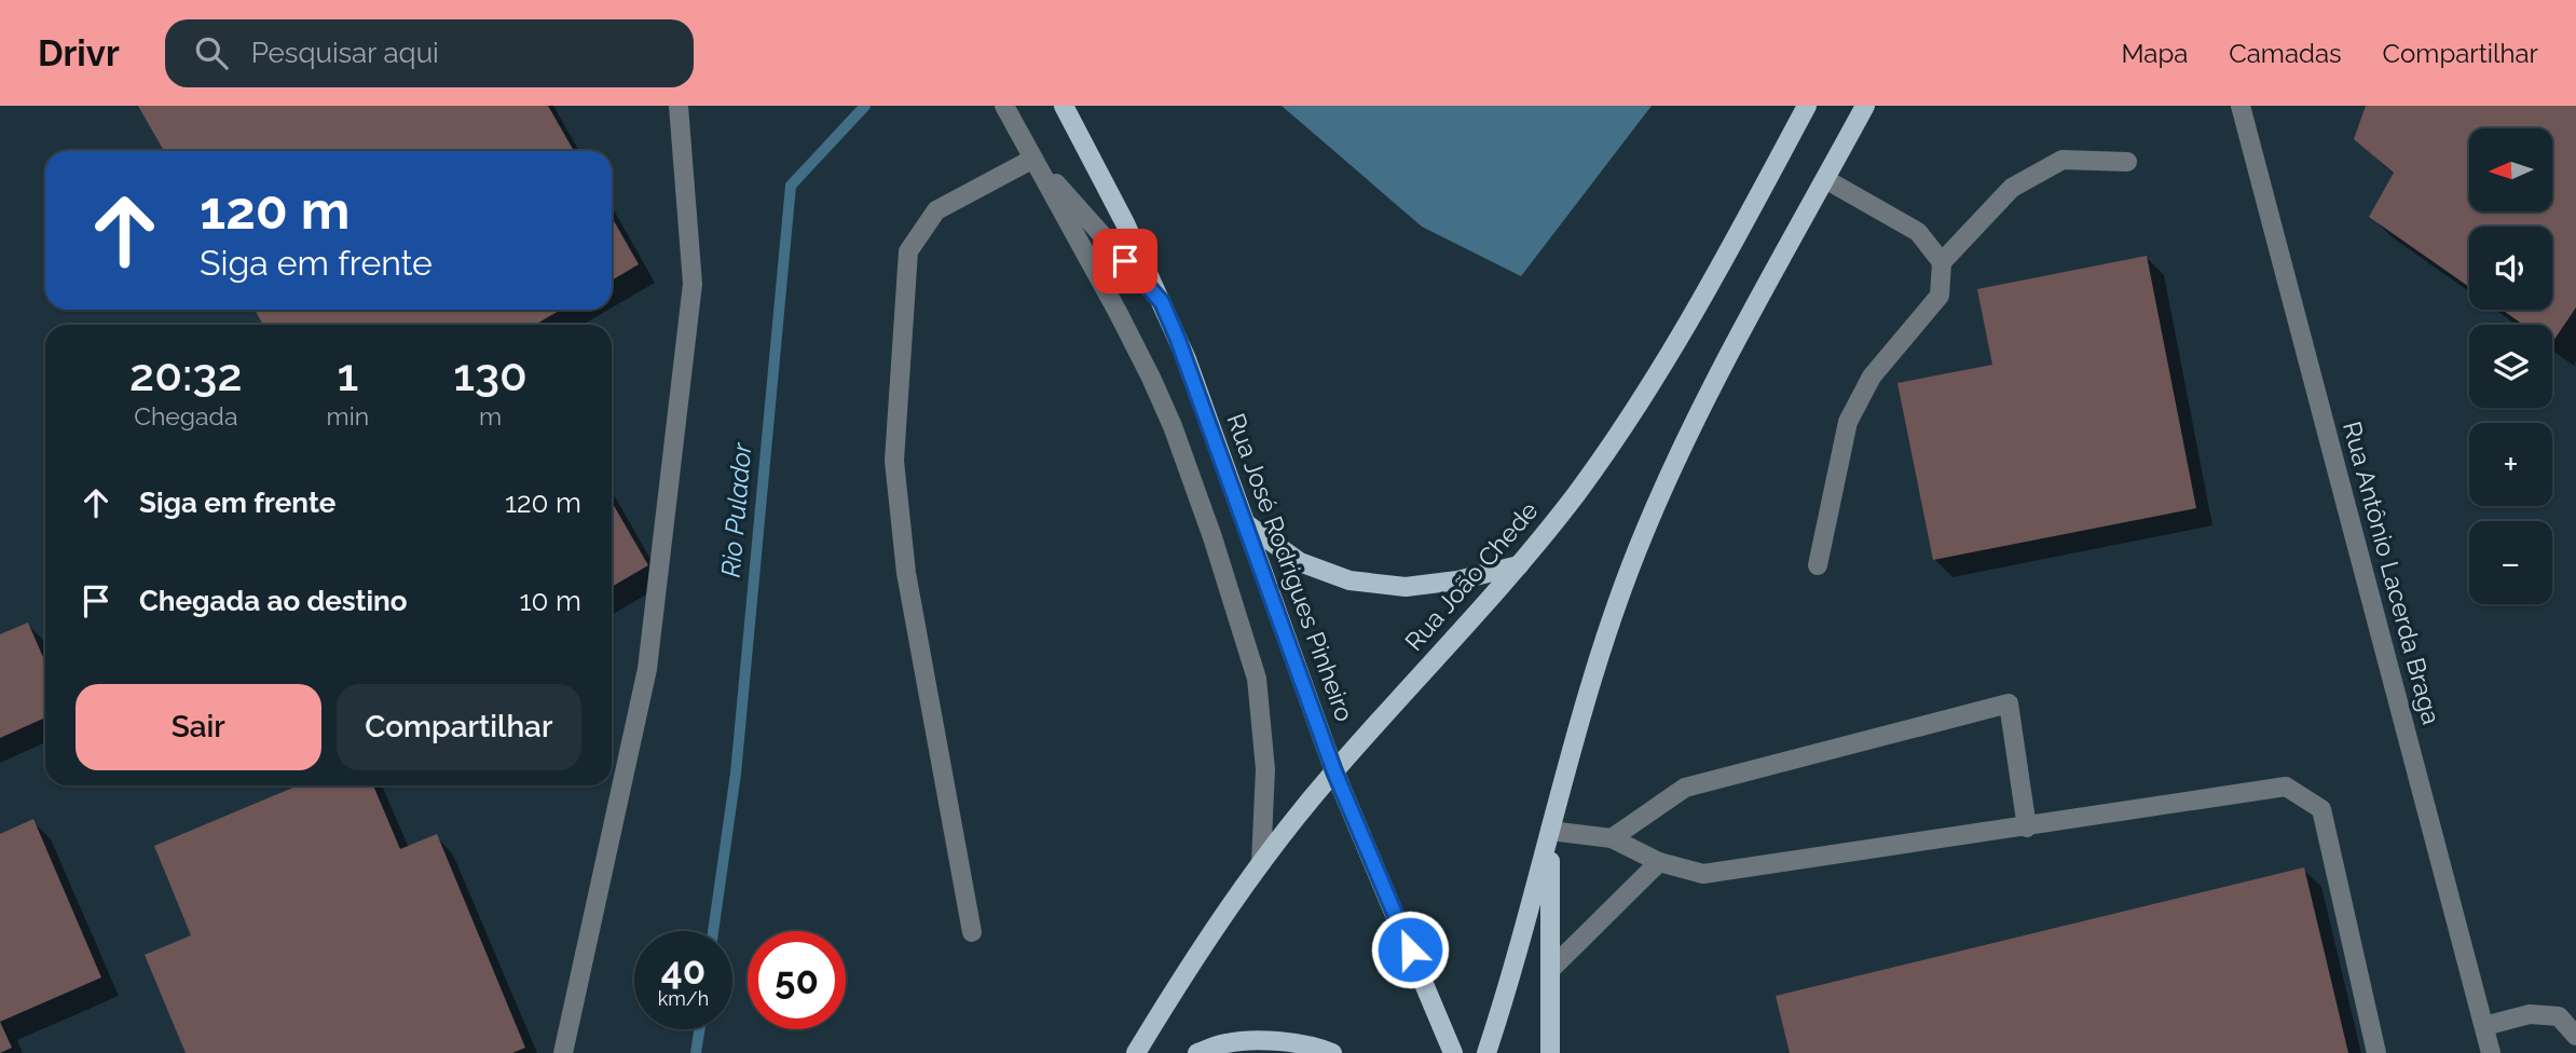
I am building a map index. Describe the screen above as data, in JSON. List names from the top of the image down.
{
  "streets": {
    "main road": ["Rua José Rodrigues Pinheiro", "Rua João Chede"],
    "street": ["Rua Antônio Lacerda Braga"]
  },
  "crossings": [
    ["Rua José Rodrigues Pinheiro", "Rua João Chede"]
  ],
  "water": ["Rio Pulador"],
  "north": "left",
  "page": {
    "header": "Drivr",
    "search": "Pesquisar aqui",
    "nav": ["Mapa", "Camadas", "Compartilhar"],
    "map_buttons": ["+", "−"],
    "turn": ["120 m", "Siga em frente"],
    "eta": [
      "20:32",
      "Chegada",
      "1",
      "min",
      "130",
      "m"
    ],
    "list": [
      {
        "name": "Siga em frente",
        "value": "120 m"
      },
      {
        "name": "Chegada ao destino",
        "value": "10 m"
      }
    ],
    "buttons": ["Sair", "Compartilhar"],
    "speed": "40 km/h",
    "limit": "50"
  }
}
